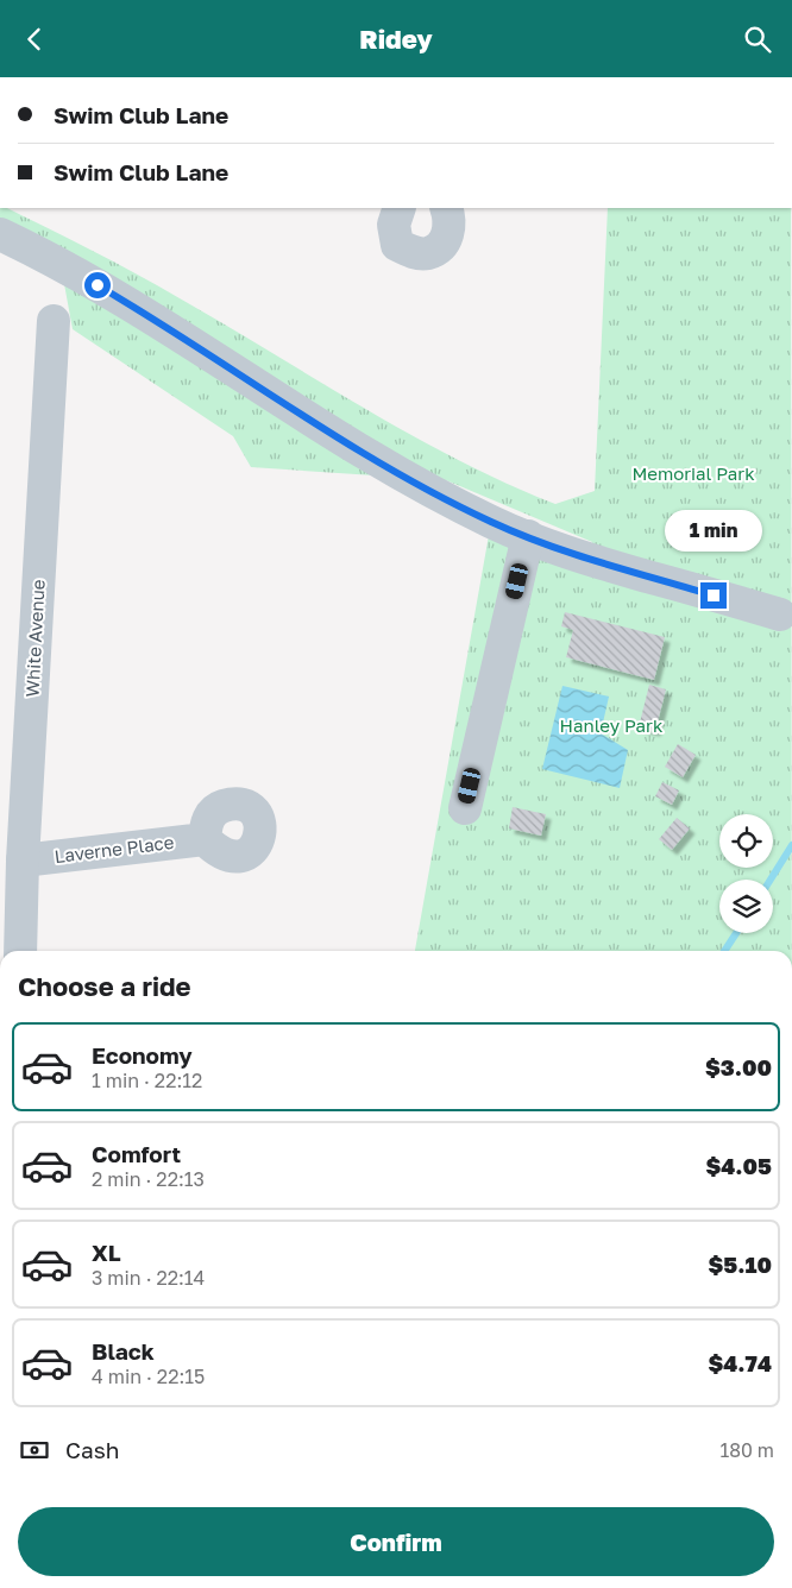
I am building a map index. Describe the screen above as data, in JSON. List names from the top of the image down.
{
  "streets": {
    "street": ["White Avenue", "Laverne Place"]
  },
  "crossings": [
    ["White Avenue", "Laverne Place"]
  ],
  "parks": ["Memorial Park", "Hanley Park"],
  "page": {
    "header": "Ridey",
    "banner": ["Swim Club Lane", "Swim Club Lane"],
    "bubble": "1 min",
    "heading": "Choose a ride",
    "list": [
      {
        "name": "Economy",
        "note": "1 min · 22:12",
        "value": "$3.00"
      },
      {
        "name": "Comfort",
        "note": "2 min · 22:13",
        "value": "$4.05"
      },
      {
        "name": "XL",
        "note": "3 min · 22:14",
        "value": "$5.10"
      },
      {
        "name": "Black",
        "note": "4 min · 22:15",
        "value": "$4.74"
      }
    ],
    "pay": ["Cash", "180 m"],
    "buttons": "Confirm"
  }
}
